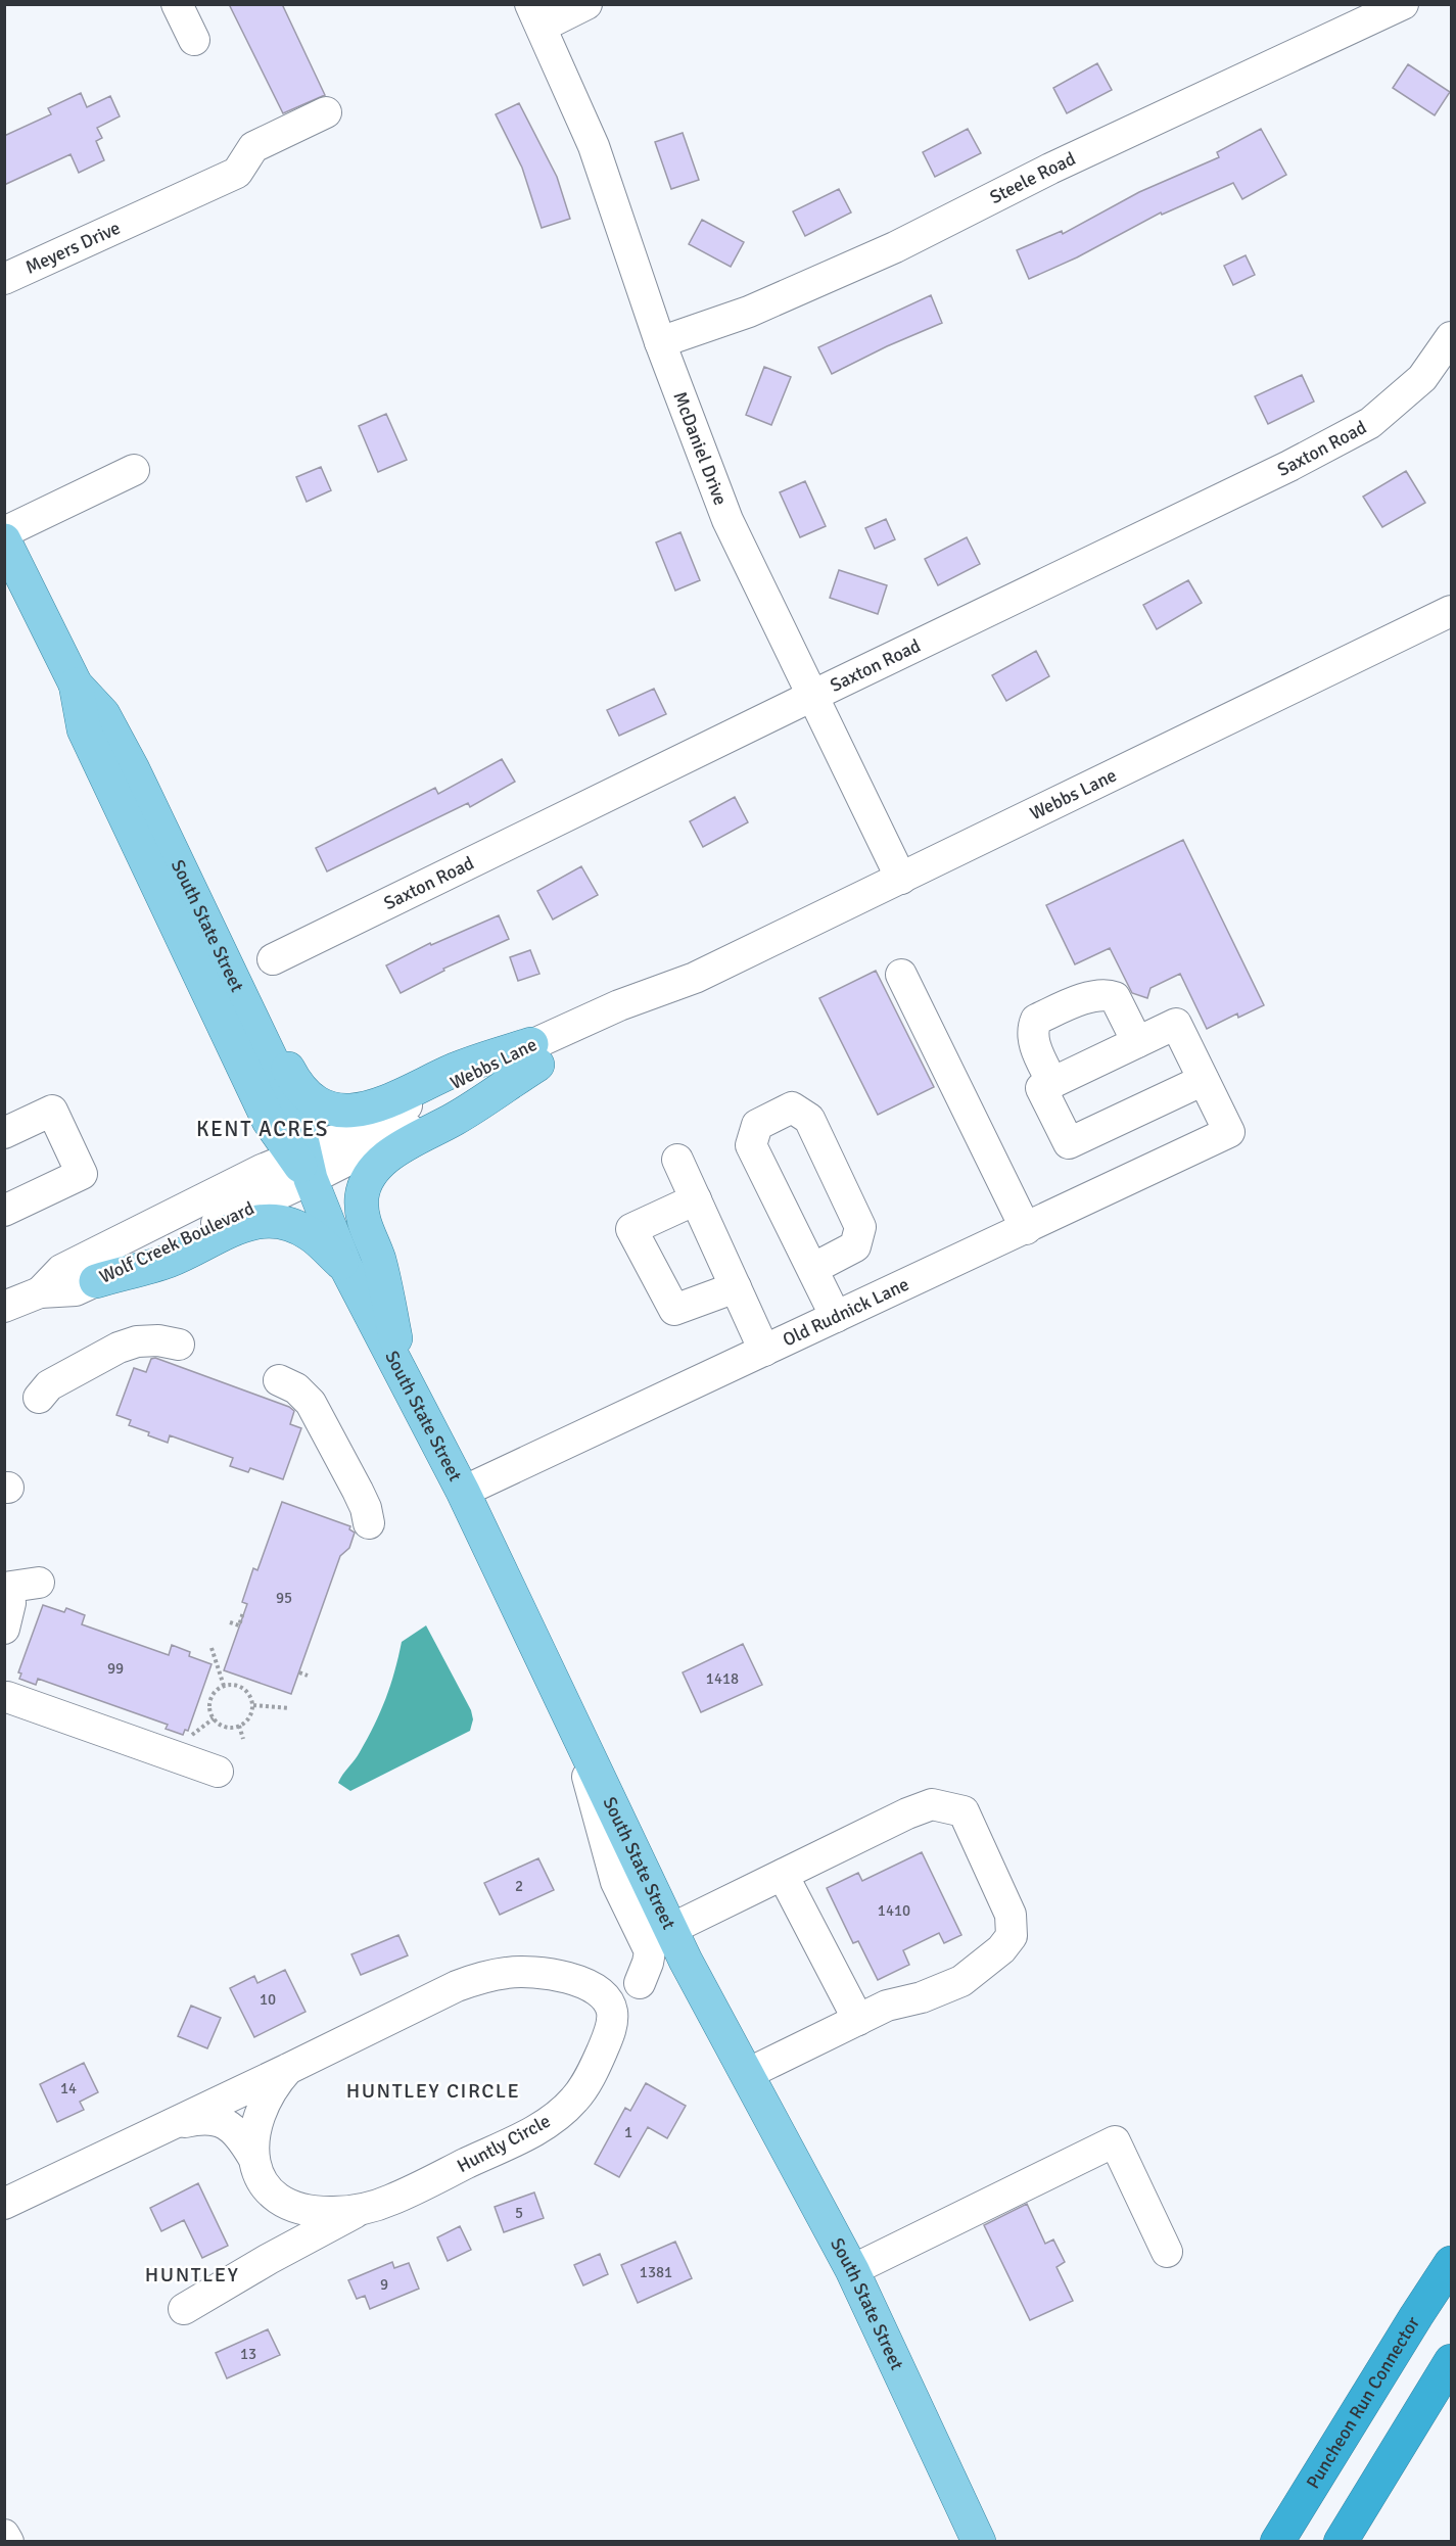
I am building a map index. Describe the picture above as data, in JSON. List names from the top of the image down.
{
  "streets": {
    "highway": ["Puncheon Run Connector"],
    "main road": ["South State Street"],
    "street": [
      "Steele Road",
      "Meyers Drive",
      "McDaniel Drive",
      "Saxton Road",
      "Webbs Lane",
      "Wolf Creek Boulevard",
      "Old Rudnick Lane",
      "Huntly Circle"
    ]
  },
  "crossings": [
    ["Steele Road", "McDaniel Drive"],
    ["McDaniel Drive", "Saxton Road"],
    ["McDaniel Drive", "Webbs Lane"],
    ["Webbs Lane", "South State Street"],
    ["Webbs Lane", "Wolf Creek Boulevard"],
    ["South State Street", "Wolf Creek Boulevard"],
    ["South State Street", "Old Rudnick Lane"]
  ],
  "districts": ["KENT ACRES", "HUNTLEY CIRCLE", "HUNTLEY"],
  "house_numbers": [
    "95",
    "99",
    "1418",
    "2",
    "1410",
    "10",
    "14",
    "1",
    "5",
    "1381",
    "9",
    "13"
  ]
}
